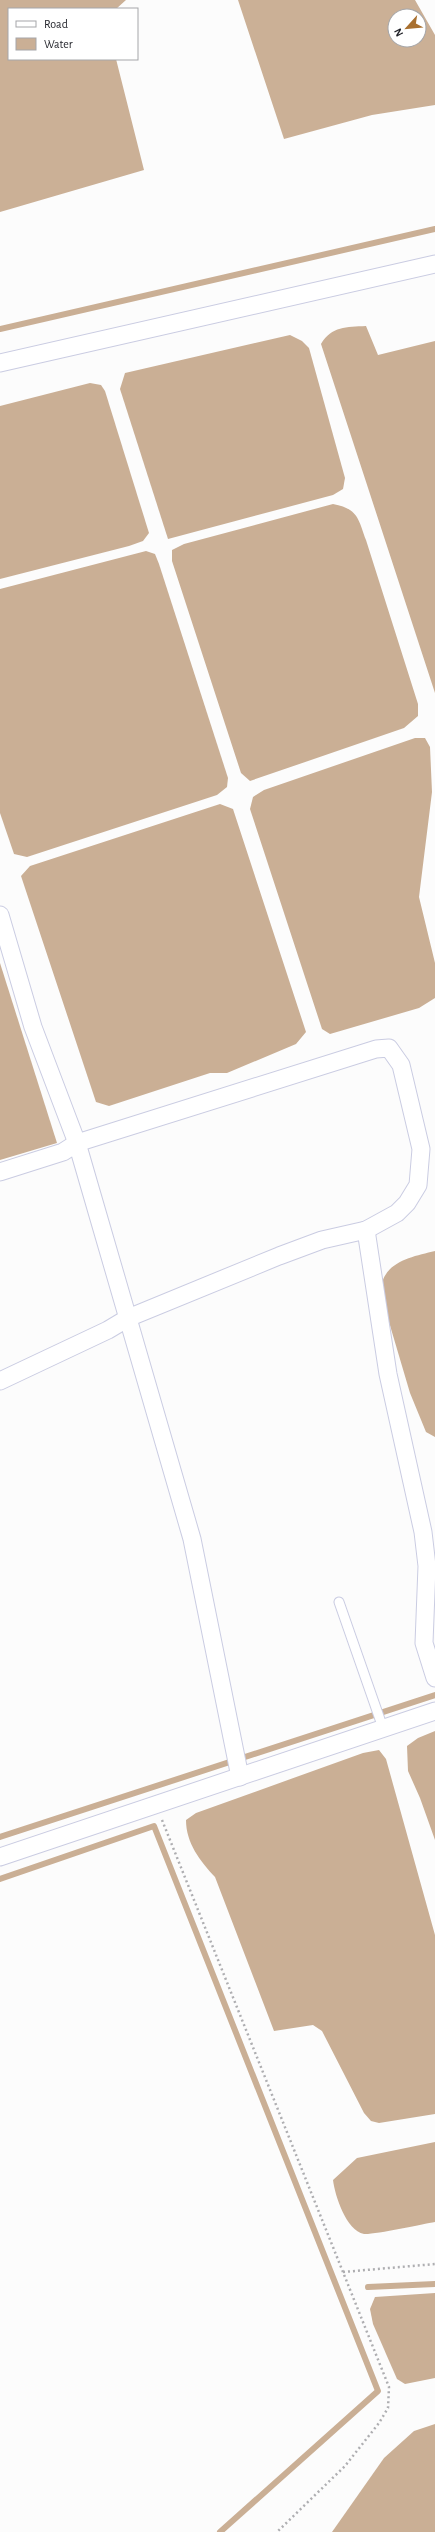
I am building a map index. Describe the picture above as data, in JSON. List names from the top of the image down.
{
  "legend": ["Road", "Water"],
  "north": "bottom left"
}
